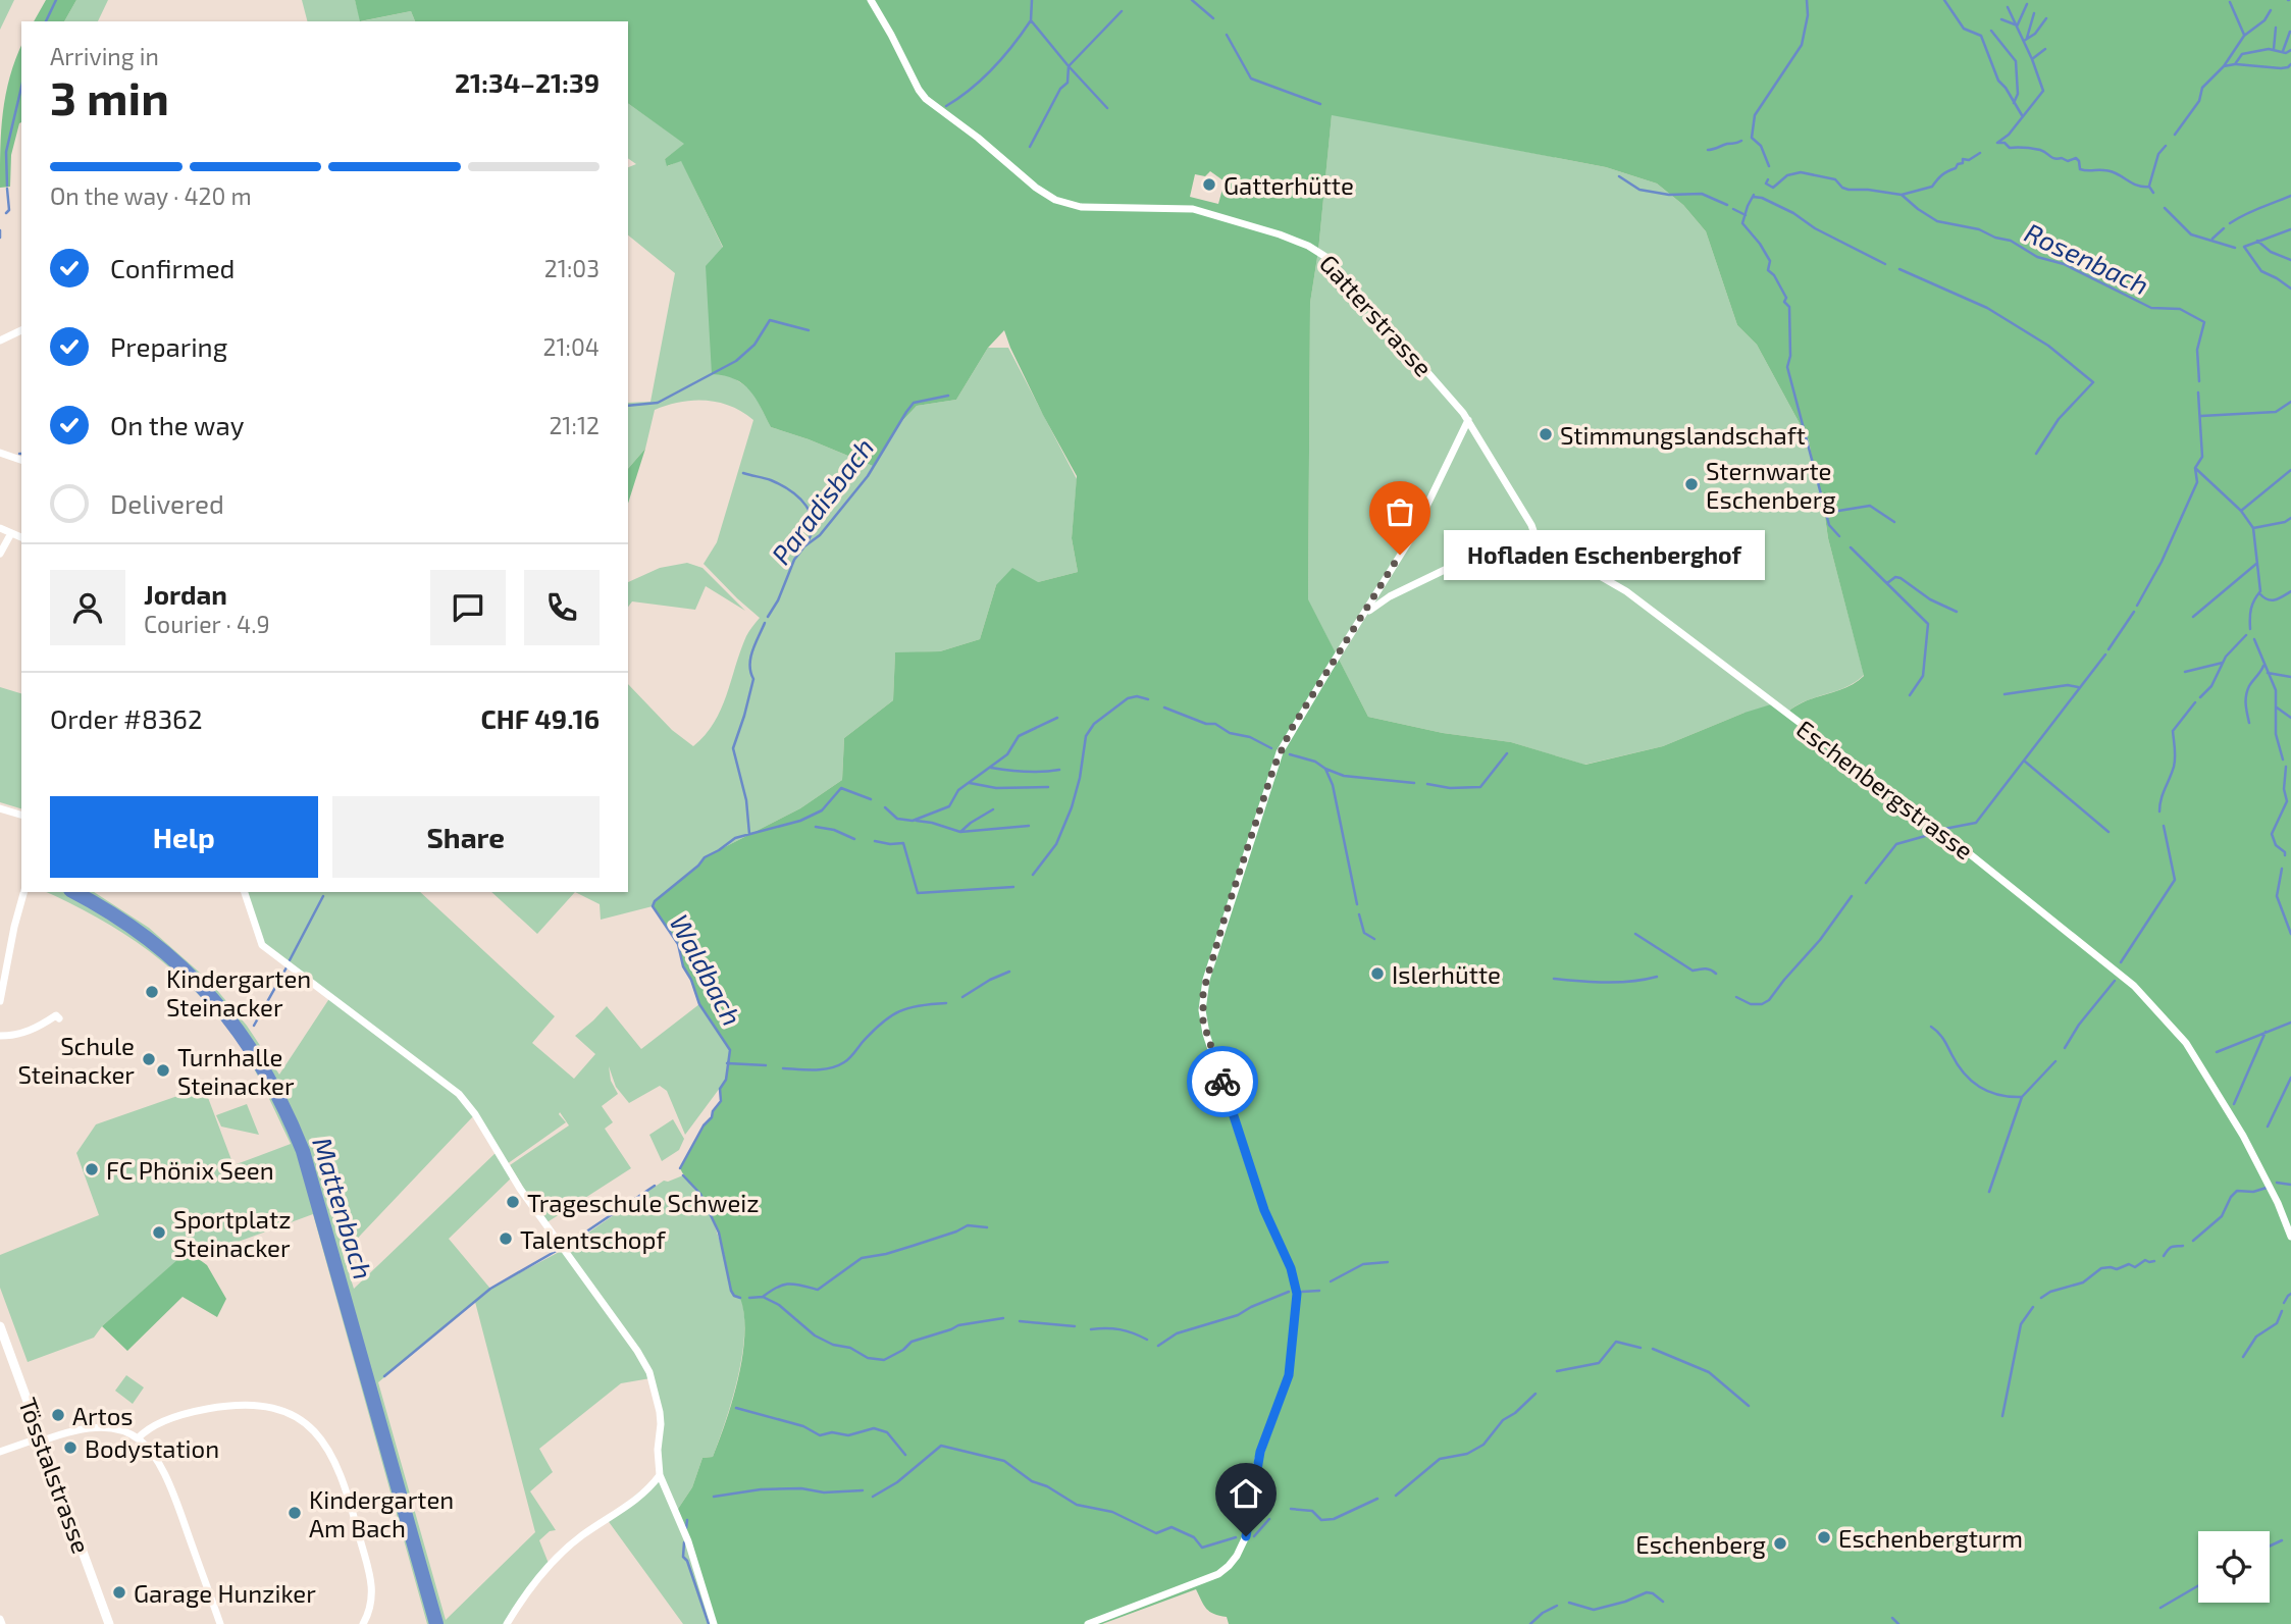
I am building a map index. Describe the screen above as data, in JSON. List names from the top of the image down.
{
  "streets": {
    "main road": ["Tösstalstrasse"],
    "street": ["Gatterstrasse", "Eschenbergstrasse"]
  },
  "crossings": [
    ["Gatterstrasse", "Eschenbergstrasse"]
  ],
  "water": [
    "Rosenbach",
    "Paradisbach",
    "Waldbach",
    "Mattenbach"
  ],
  "places": [
    "Gatterhütte",
    "Stimmungslandschaft",
    "Sternwarte Eschenberg",
    "Hofladen Eschenberghof",
    "Islerhütte",
    "Kindergarten Steinacker",
    "Schule Steinacker",
    "Turnhalle Steinacker",
    "FC Phönix Seen",
    "Trageschule Schweiz",
    "Sportplatz Steinacker",
    "Talentschopf",
    "Artos",
    "Bodystation",
    "Kindergarten Am Bach",
    "Eschenbergturm",
    "Eschenberg",
    "Garage Hunziker"
  ],
  "page": {
    "heading": ["3 min", "Arriving in", "21:34–21:39"],
    "panel": [
      "Jordan",
      "Courier · 4.9",
      "Order #8362",
      "CHF 49.16"
    ],
    "bar": "On the way · 420 m",
    "list": [
      ["Confirmed", "21:03"],
      ["Preparing", "21:04"],
      ["On the way", "21:12"],
      "Delivered"
    ],
    "bubble": "Hofladen Eschenberghof",
    "buttons": ["Help", "Share"]
  }
}
